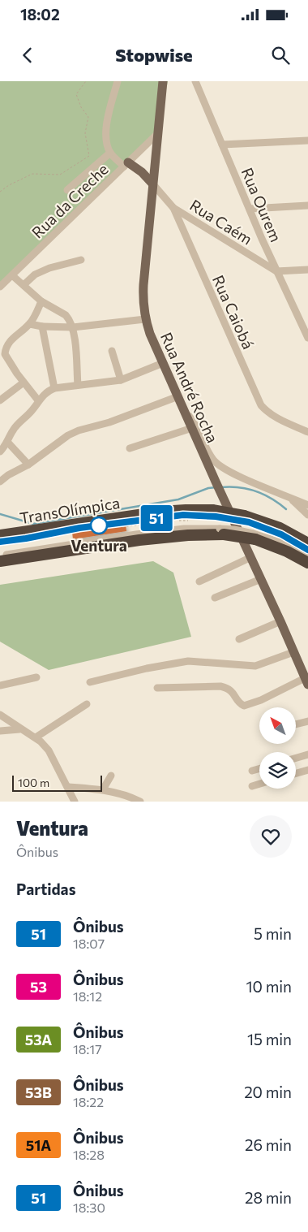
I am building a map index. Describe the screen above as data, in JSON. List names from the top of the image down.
{
  "streets": {
    "highway": ["TransOlímpica"],
    "main road": ["Rua André Rocha"],
    "street": [
      "Rua da Creche",
      "Rua Ourem",
      "Rua Caém",
      "Rua Caiobá"
    ]
  },
  "crossings": [
    ["Rua da Creche", "Rua André Rocha"],
    ["Rua Ourem", "Rua Caém"],
    ["Rua Caém", "Rua Caiobá"],
    ["Rua Caiobá", "Rua André Rocha"]
  ],
  "places": ["Ventura"],
  "lines": ["bus line 51"],
  "scale_bar": "100 m",
  "north": "top left",
  "page": {
    "status": "18:02",
    "header": "Stopwise",
    "on_map": "51",
    "scale": "100 m",
    "heading": [
      ["Ventura", "Ônibus"],
      "Partidas"
    ],
    "list": [
      {
        "mark": "51",
        "name": "Ônibus",
        "note": "18:07",
        "value": "5 min"
      },
      {
        "mark": "53",
        "name": "Ônibus",
        "note": "18:12",
        "value": "10 min"
      },
      {
        "mark": "53A",
        "name": "Ônibus",
        "note": "18:17",
        "value": "15 min"
      },
      {
        "mark": "53B",
        "name": "Ônibus",
        "note": "18:22",
        "value": "20 min"
      },
      {
        "mark": "51A",
        "name": "Ônibus",
        "note": "18:28",
        "value": "26 min"
      },
      {
        "mark": "51",
        "name": "Ônibus",
        "note": "18:30",
        "value": "28 min"
      }
    ]
  }
}
